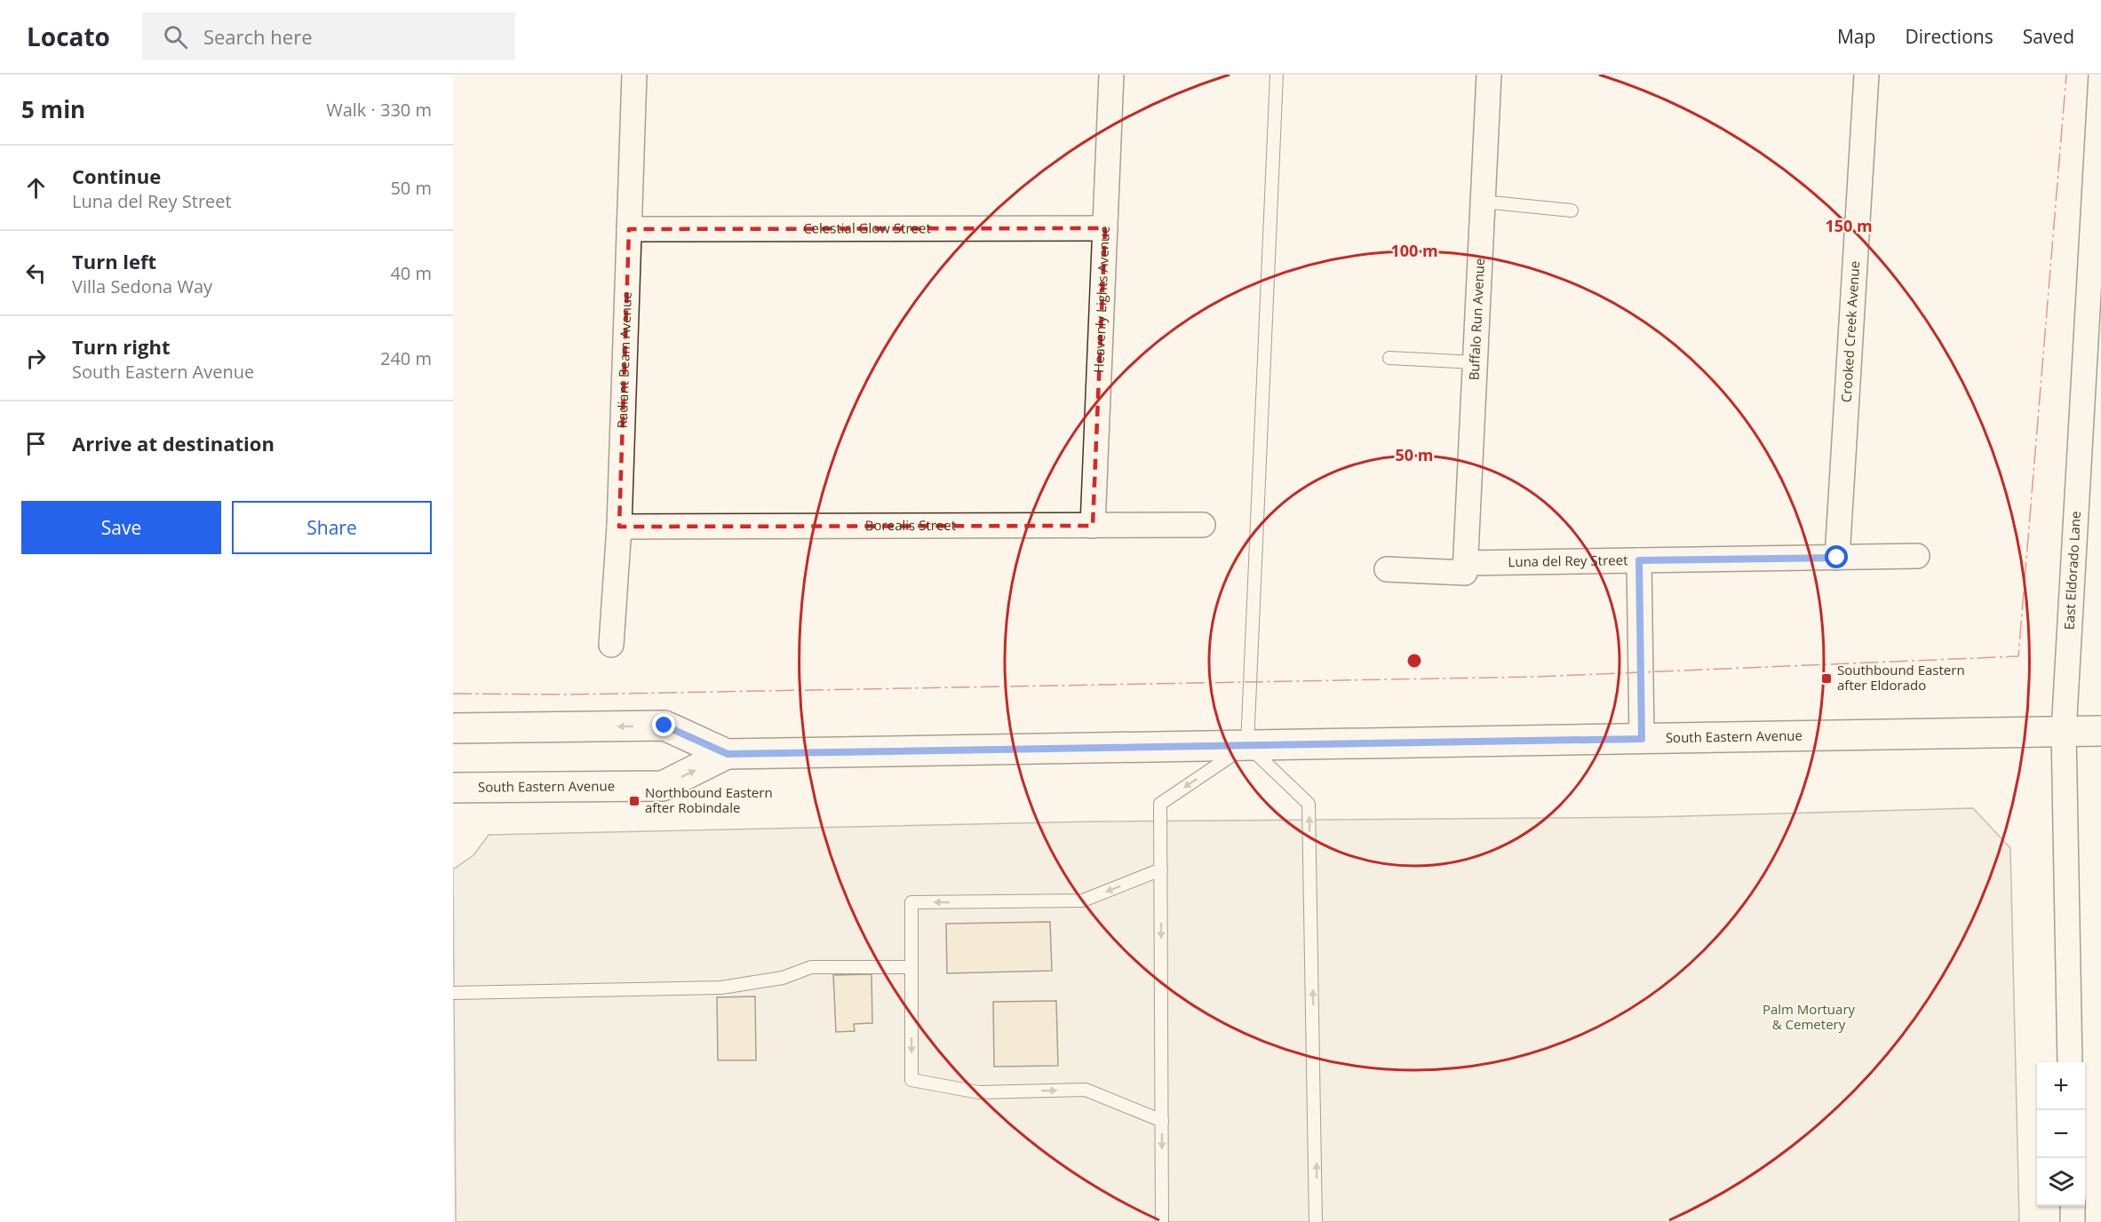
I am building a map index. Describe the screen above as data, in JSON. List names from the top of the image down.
{
  "streets": {
    "main road": ["South Eastern Avenue"],
    "street": [
      "Celestial Glow Street",
      "Heavenly Lights Avenue",
      "Buffalo Run Avenue",
      "Crooked Creek Avenue",
      "Radiant Beam Avenue",
      "Borealis Street",
      "Luna del Rey Street",
      "East Eldorado Lane"
    ]
  },
  "crossings": [
    ["Celestial Glow Street", "Heavenly Lights Avenue"],
    ["Celestial Glow Street", "Radiant Beam Avenue"],
    ["Heavenly Lights Avenue", "Borealis Street"],
    ["Buffalo Run Avenue", "Luna del Rey Street"],
    ["Crooked Creek Avenue", "Luna del Rey Street"],
    ["Radiant Beam Avenue", "Borealis Street"],
    ["East Eldorado Lane", "South Eastern Avenue"]
  ],
  "parks": ["Palm Mortuary & Cemetery"],
  "places": {
    "transit": ["Southbound Eastern after Eldorado", "Northbound Eastern after Robindale"]
  },
  "page": {
    "header": "Locato",
    "search": "Search here",
    "nav": ["Map", "Directions", "Saved"],
    "heading": ["5 min", "Walk · 330 m"],
    "list": [
      ["Continue", "Luna del Rey Street", "50 m"],
      ["Turn left", "Villa Sedona Way", "40 m"],
      ["Turn right", "South Eastern Avenue", "240 m"],
      "Arrive at destination"
    ],
    "buttons": ["Save", "Share"],
    "map_buttons": ["+", "−"]
  },
  "rings": ["150 m", "100 m", "50 m"]
}
